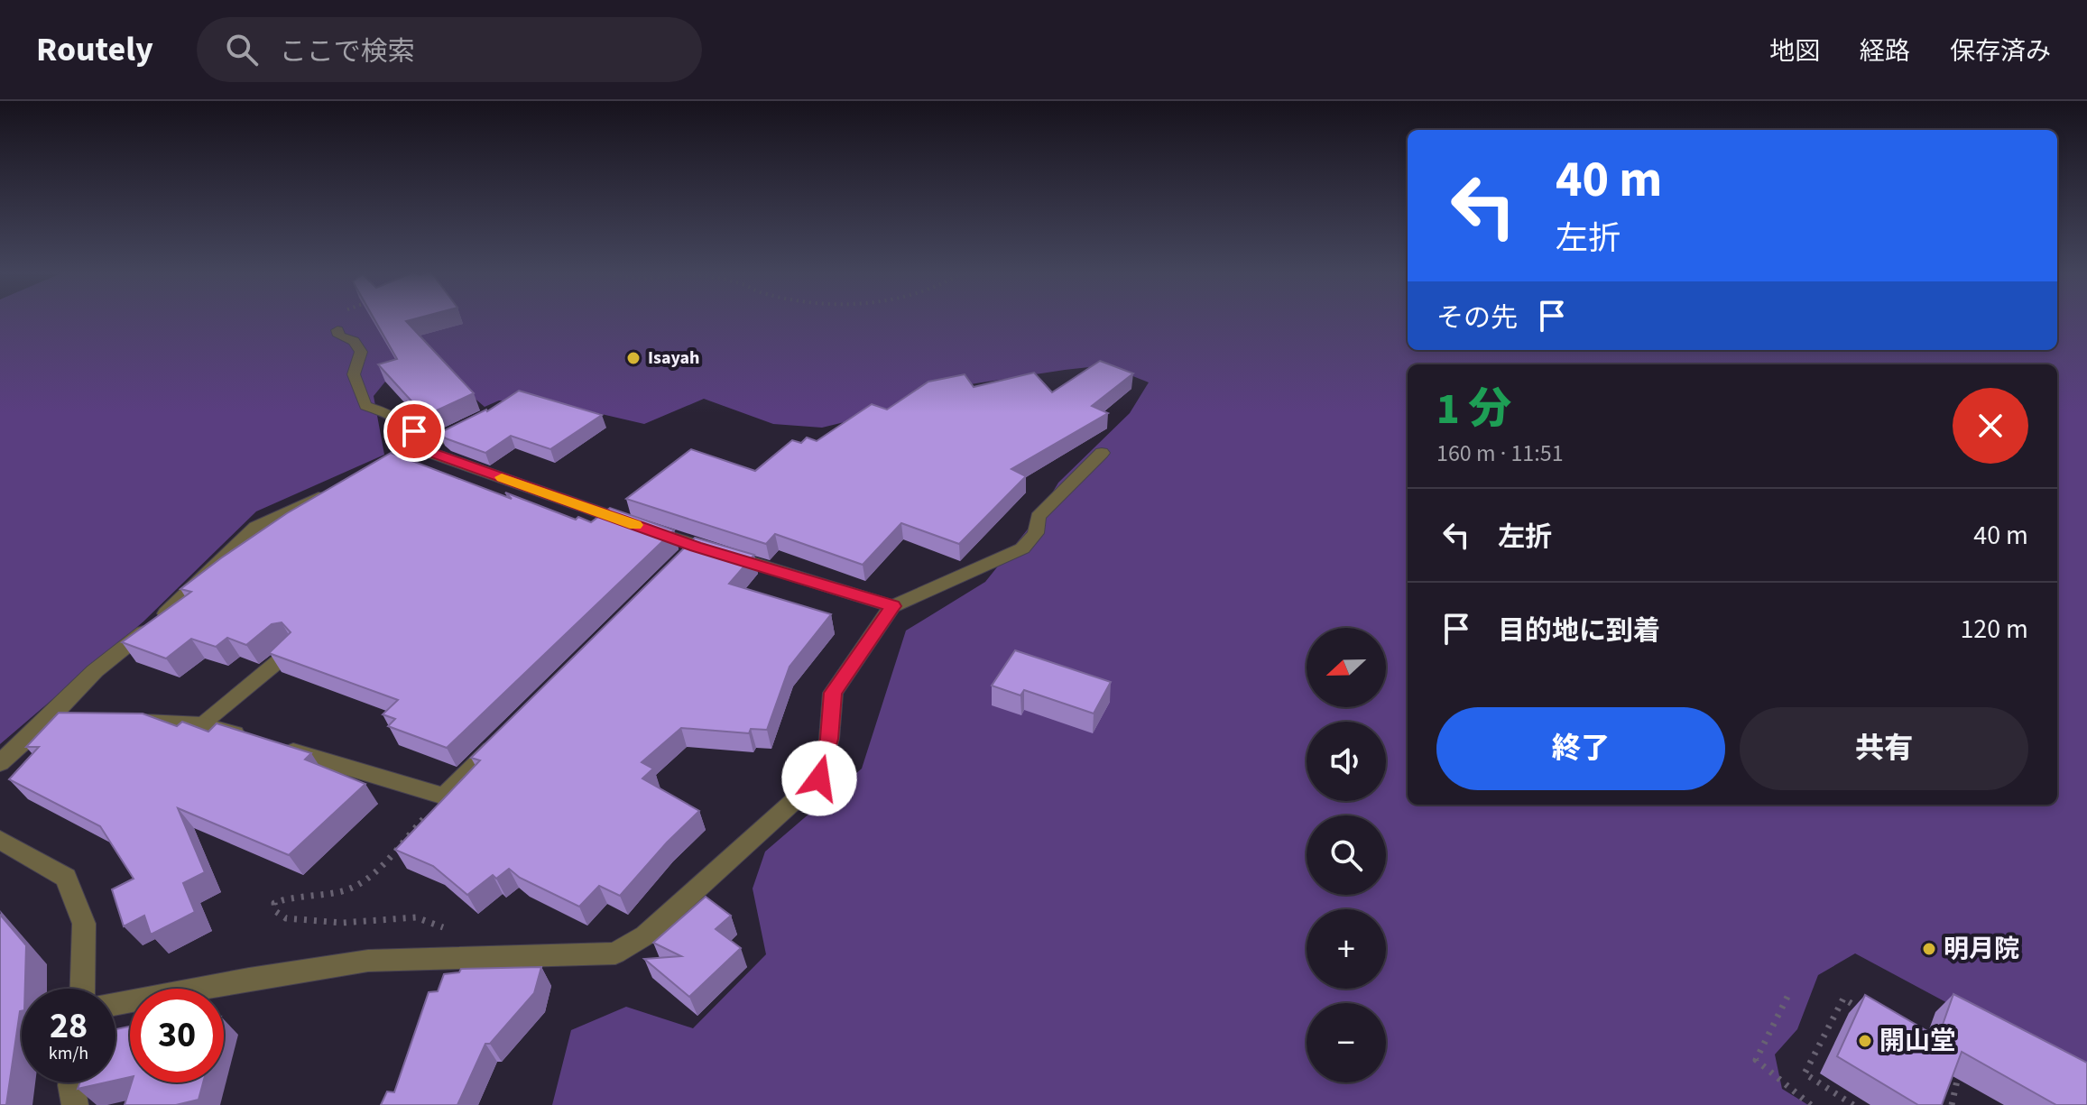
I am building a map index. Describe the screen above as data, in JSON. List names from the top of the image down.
{
  "places": ["Isayah", "明月院", "開山堂"],
  "north": "left",
  "page": {
    "header": "Routely",
    "search": "ここで検索",
    "nav": ["地図", "経路", "保存済み"],
    "turn": ["40 m", "左折"],
    "then": "その先",
    "heading": ["1 分", "160 m · 11:51"],
    "list": [
      {
        "name": "左折",
        "value": "40 m"
      },
      {
        "name": "目的地に到着",
        "value": "120 m"
      }
    ],
    "map_buttons": ["+", "−"],
    "buttons": ["終了", "共有"],
    "speed": "28 km/h",
    "limit": "30"
  }
}
